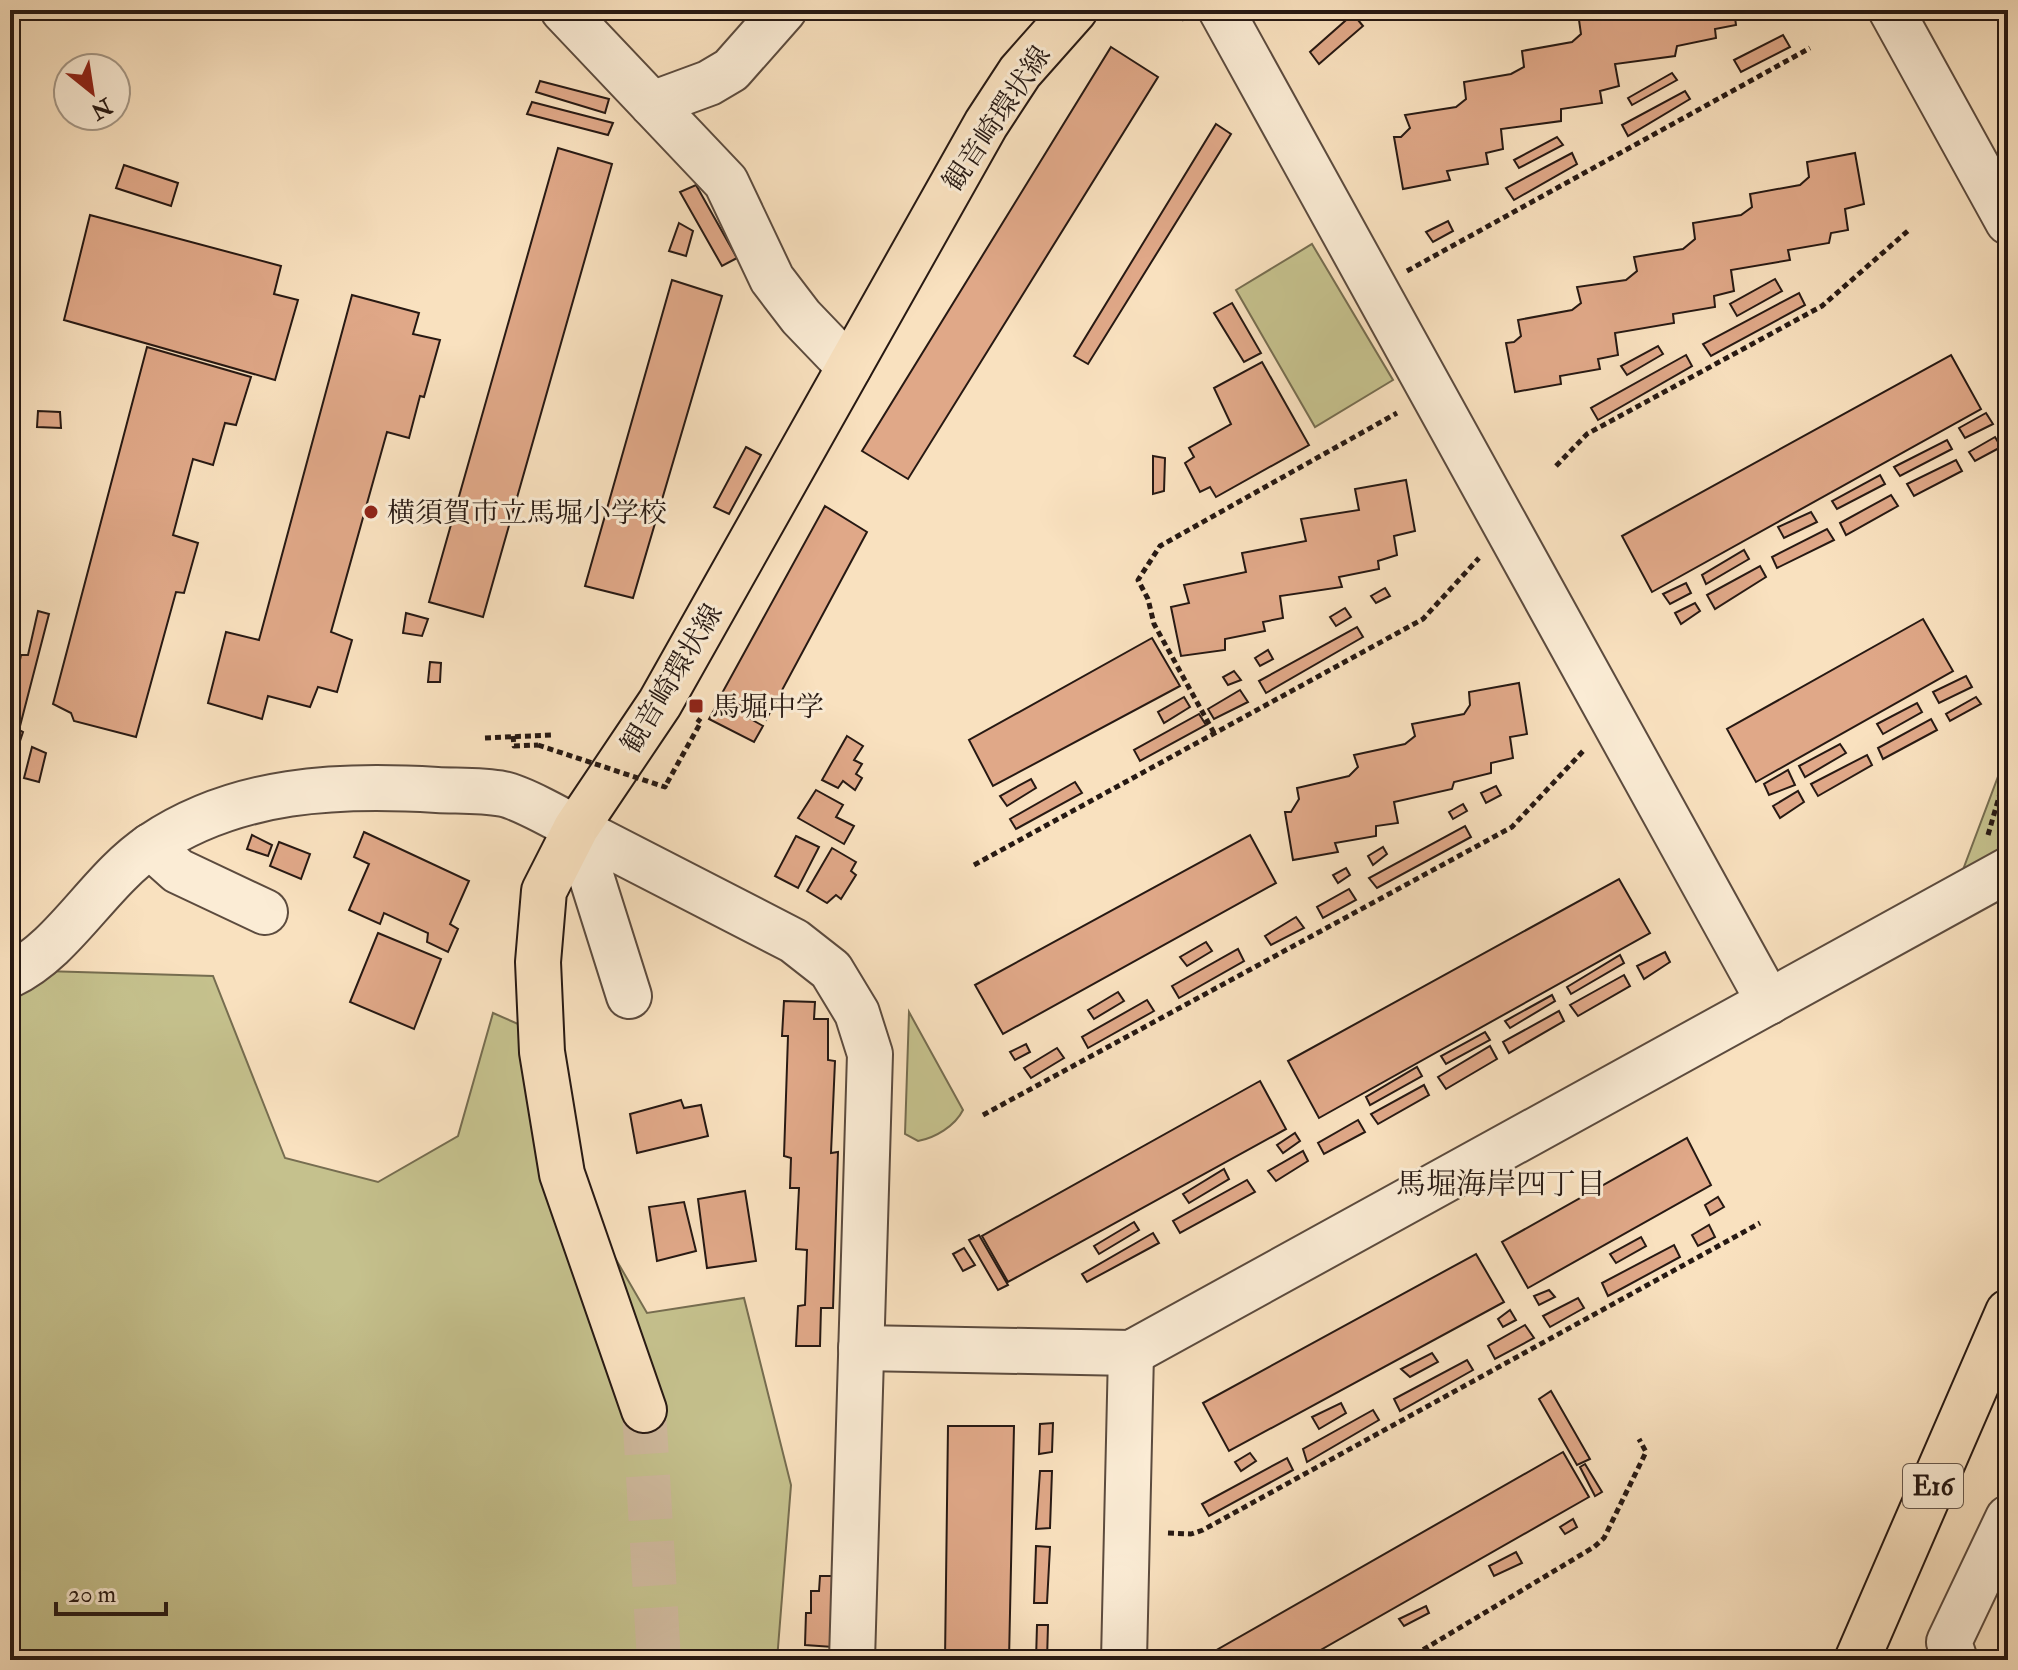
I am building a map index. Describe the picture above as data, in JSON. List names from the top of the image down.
{
  "streets": {
    "main road": ["観音崎環状線", "E16"]
  },
  "districts": ["馬堀海岸四丁目"],
  "places": {
    "other": ["横須賀市立馬堀小学校"],
    "transit": ["馬堀中学"]
  },
  "scale_bar": "20 m",
  "north": "bottom right"
}
